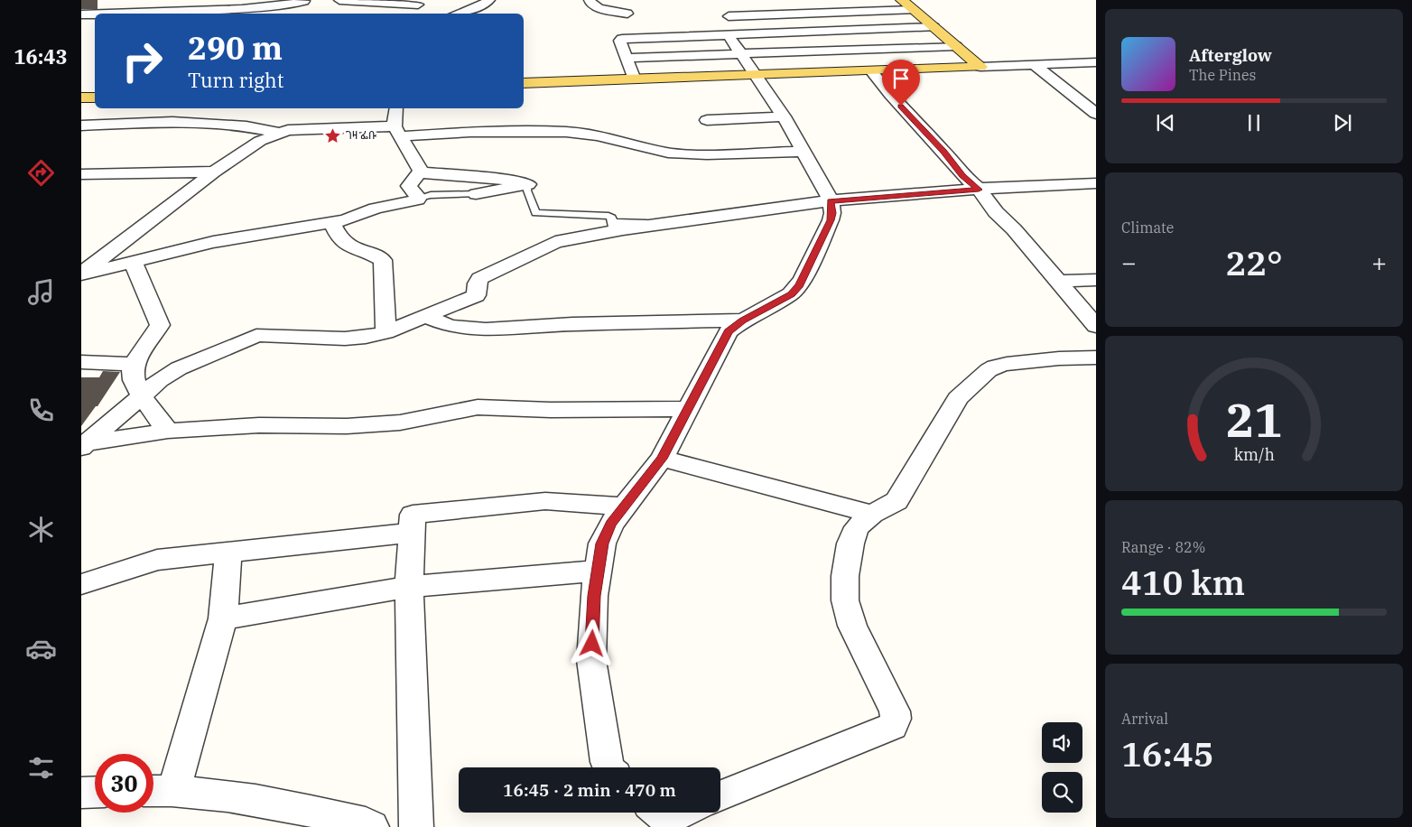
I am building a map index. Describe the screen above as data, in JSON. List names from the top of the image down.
{
  "places": {
    "place": ["ገዛ ፌቡ"]
  },
  "page": {
    "tabs": "16:43",
    "turn": ["290 m", "Turn right"],
    "song": ["Afterglow", "The Pines"],
    "tile": [
      "Climate",
      ["Range · 82%", "410 km"],
      ["Arrival", "16:45"]
    ],
    "heat": ["−", "22°", "+"],
    "limit": "30",
    "trip": "16:45 · 2 min · 470 m",
    "gauge": ["21", "km/h"]
  }
}
